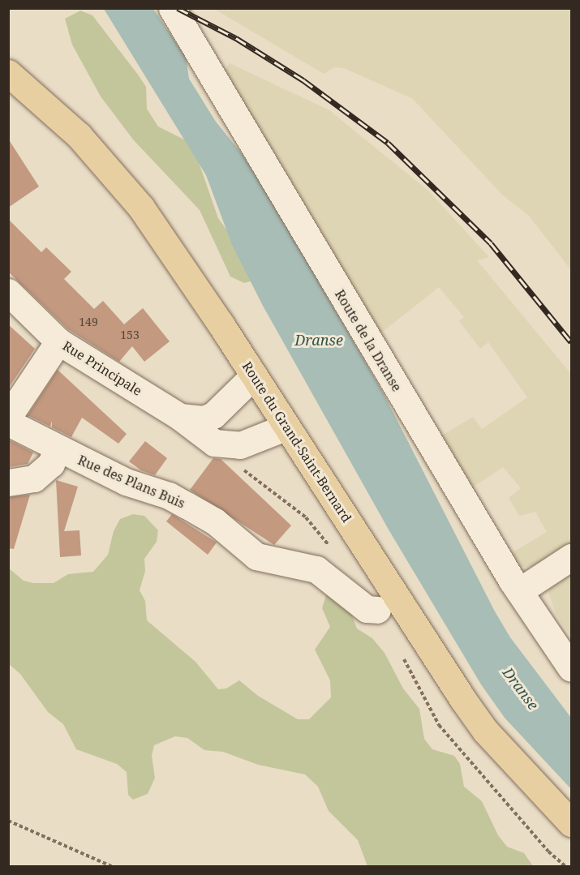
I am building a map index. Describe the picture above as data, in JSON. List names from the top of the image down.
{
  "streets": {
    "main road": ["Route du Grand-Saint-Bernard"],
    "street": ["Route de la Dranse", "Rue Principale", "Rue des Plans Buis"]
  },
  "crossings": [
    ["Rue Principale", "Route du Grand-Saint-Bernard"]
  ],
  "water": ["Dranse"],
  "house_numbers": ["149", "153"]
}
